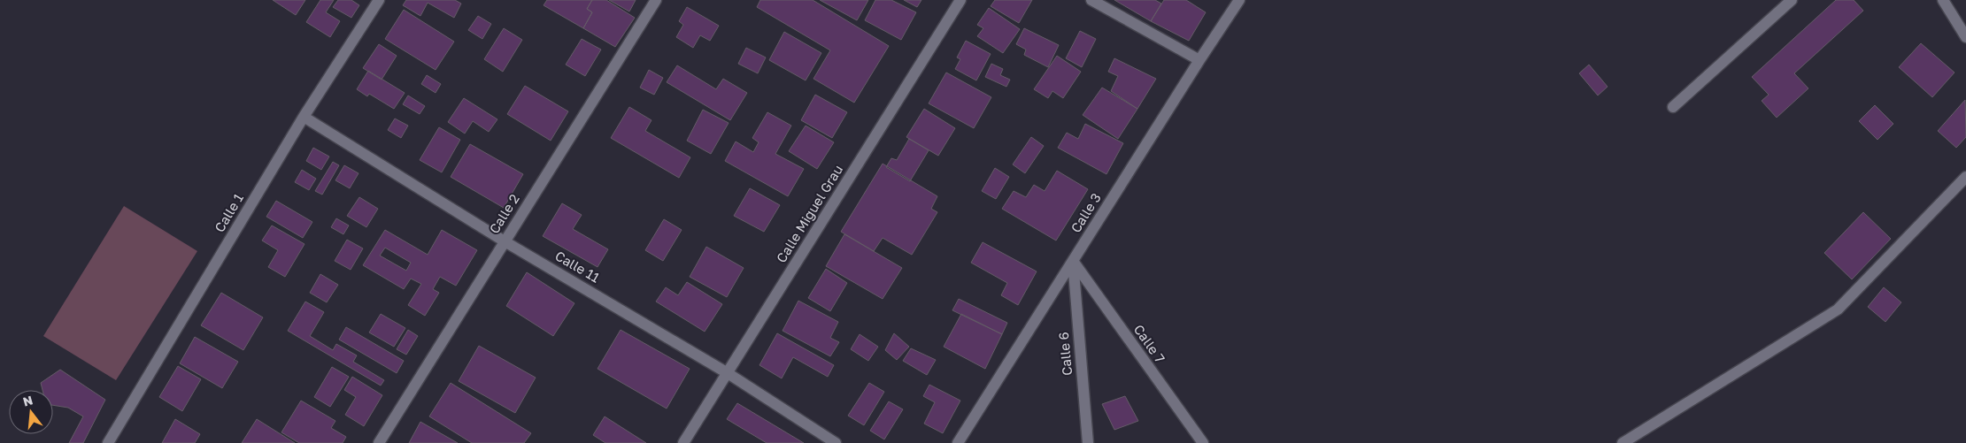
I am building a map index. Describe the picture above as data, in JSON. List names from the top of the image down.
{
  "streets": {
    "street": [
      "Calle 1",
      "Calle 3",
      "Calle 2",
      "Calle Miguel Grau",
      "Calle 11",
      "Calle 7",
      "Calle 6"
    ]
  },
  "crossings": [
    ["Calle 1", "Calle 11"],
    ["Calle 3", "Calle 7"],
    ["Calle 3", "Calle 6"],
    ["Calle 2", "Calle 11"],
    ["Calle Miguel Grau", "Calle 11"],
    ["Calle 7", "Calle 6"]
  ],
  "north": "top"
}
